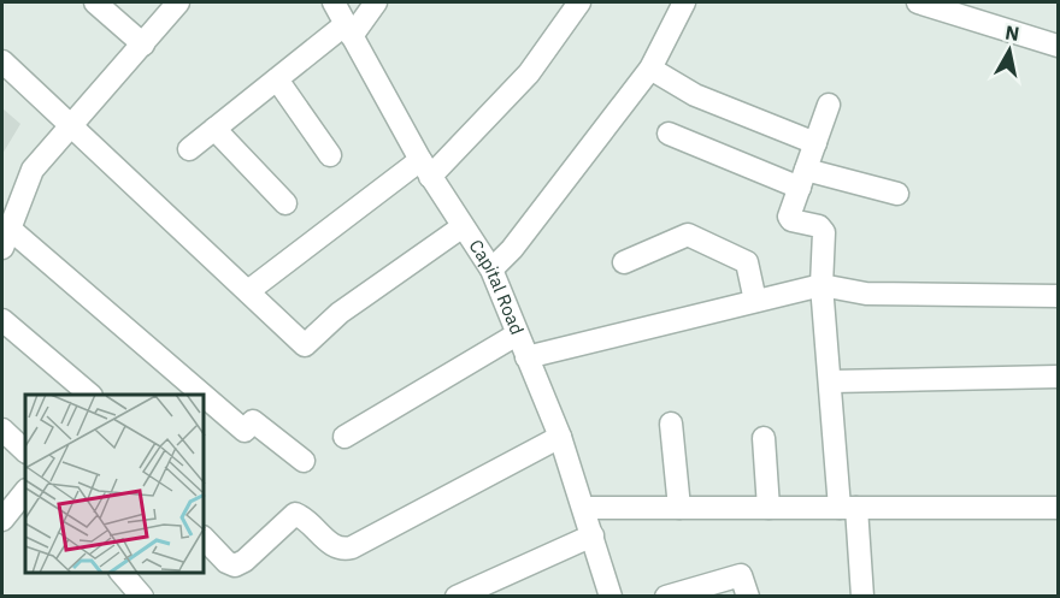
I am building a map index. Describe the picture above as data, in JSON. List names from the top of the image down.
{
  "streets": {
    "street": ["Capital Road"]
  },
  "north": "top"
}
